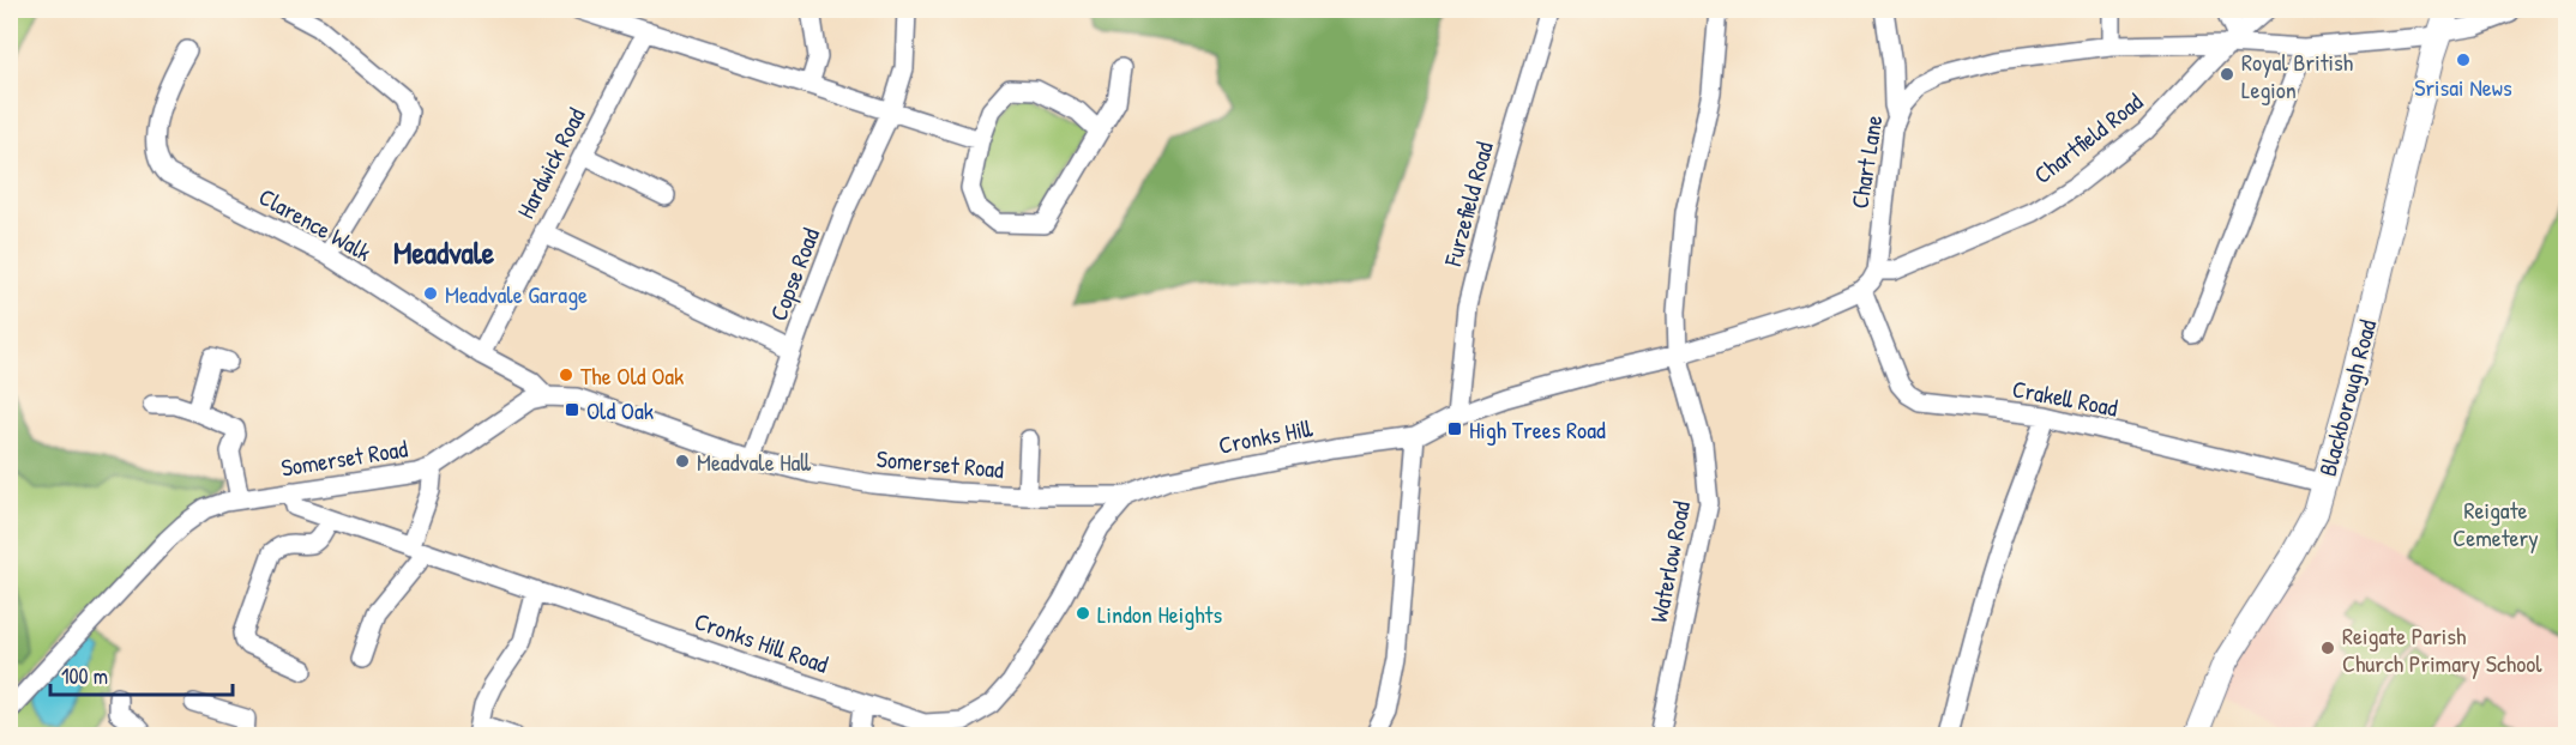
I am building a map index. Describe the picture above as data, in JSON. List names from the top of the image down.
{
  "streets": {
    "main road": ["Blackborough Road"],
    "street": [
      "Chartfield Road",
      "Chart Lane",
      "Hardwick Road",
      "Furzefield Road",
      "Clarence Walk",
      "Copse Road",
      "Crakell Road",
      "Cronks Hill",
      "Somerset Road",
      "Waterlow Road",
      "Cronks Hill Road"
    ]
  },
  "crossings": [
    ["Chartfield Road", "Chart Lane"],
    ["Chart Lane", "Blackborough Road"],
    ["Hardwick Road", "Clarence Walk"],
    ["Clarence Walk", "Somerset Road"],
    ["Copse Road", "Somerset Road"],
    ["Crakell Road", "Blackborough Road"],
    ["Cronks Hill", "Somerset Road"],
    ["Cronks Hill", "Cronks Hill Road"],
    ["Somerset Road", "Cronks Hill Road"]
  ],
  "districts": ["Meadvale"],
  "parks": ["Reigate Cemetery"],
  "places": {
    "other": [
      "Srisai News",
      "Royal British Legion",
      "Meadvale Garage",
      "The Old Oak",
      "Meadvale Hall",
      "Lindon Heights",
      "Reigate Parish Church Primary School"
    ],
    "transit": ["Old Oak", "High Trees Road"]
  },
  "scale_bar": "100 m"
}
